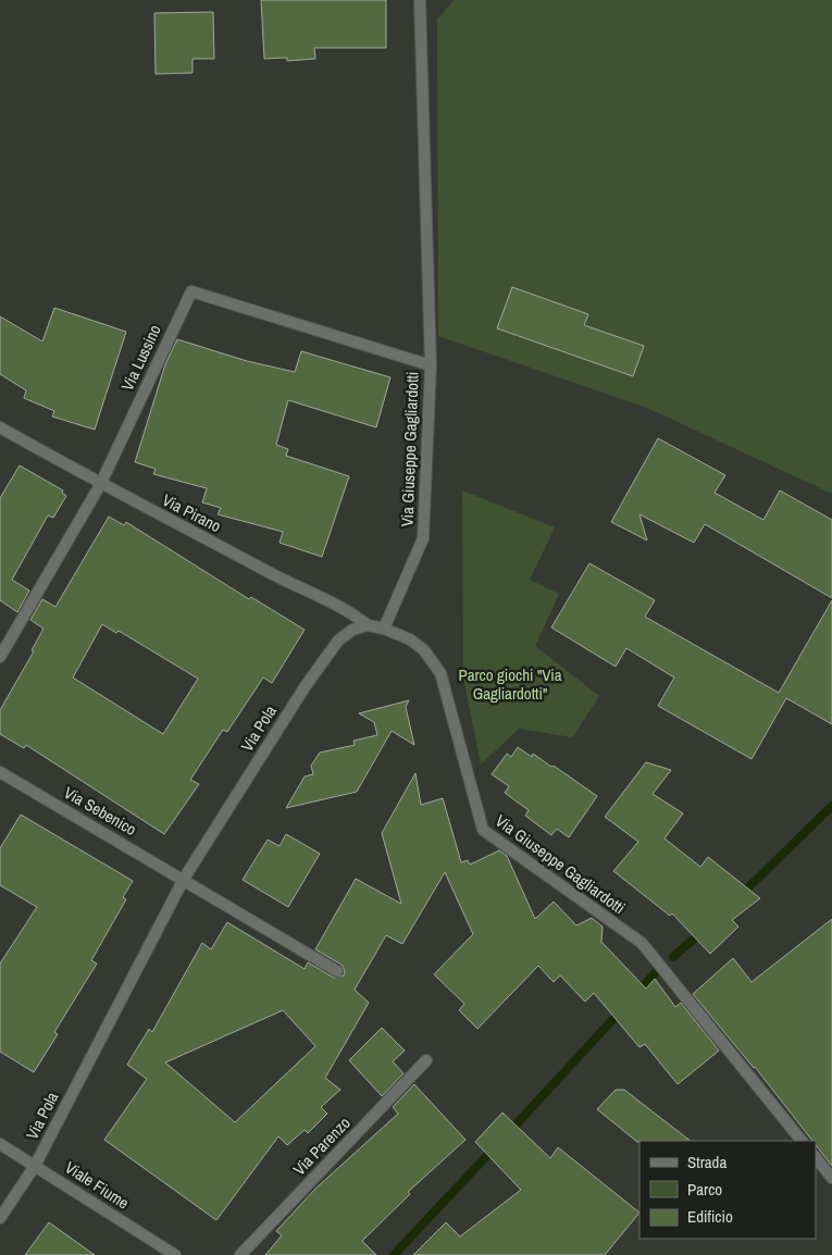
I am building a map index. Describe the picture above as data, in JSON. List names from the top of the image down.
{
  "streets": {
    "street": [
      "Via Lussino",
      "Via Giuseppe Gagliardotti",
      "Via Pirano",
      "Via Pola",
      "Via Sebenico",
      "Via Parenzo",
      "Viale Fiume"
    ]
  },
  "crossings": [
    ["Via Lussino", "Via Giuseppe Gagliardotti"],
    ["Via Lussino", "Via Pirano"],
    ["Via Pirano", "Via Pola"],
    ["Via Pola", "Via Sebenico"],
    ["Via Pola", "Viale Fiume"]
  ],
  "parks": ["Parco giochi \"Via Gagliardotti\""],
  "legend": ["Strada", "Parco", "Edificio"]
}
